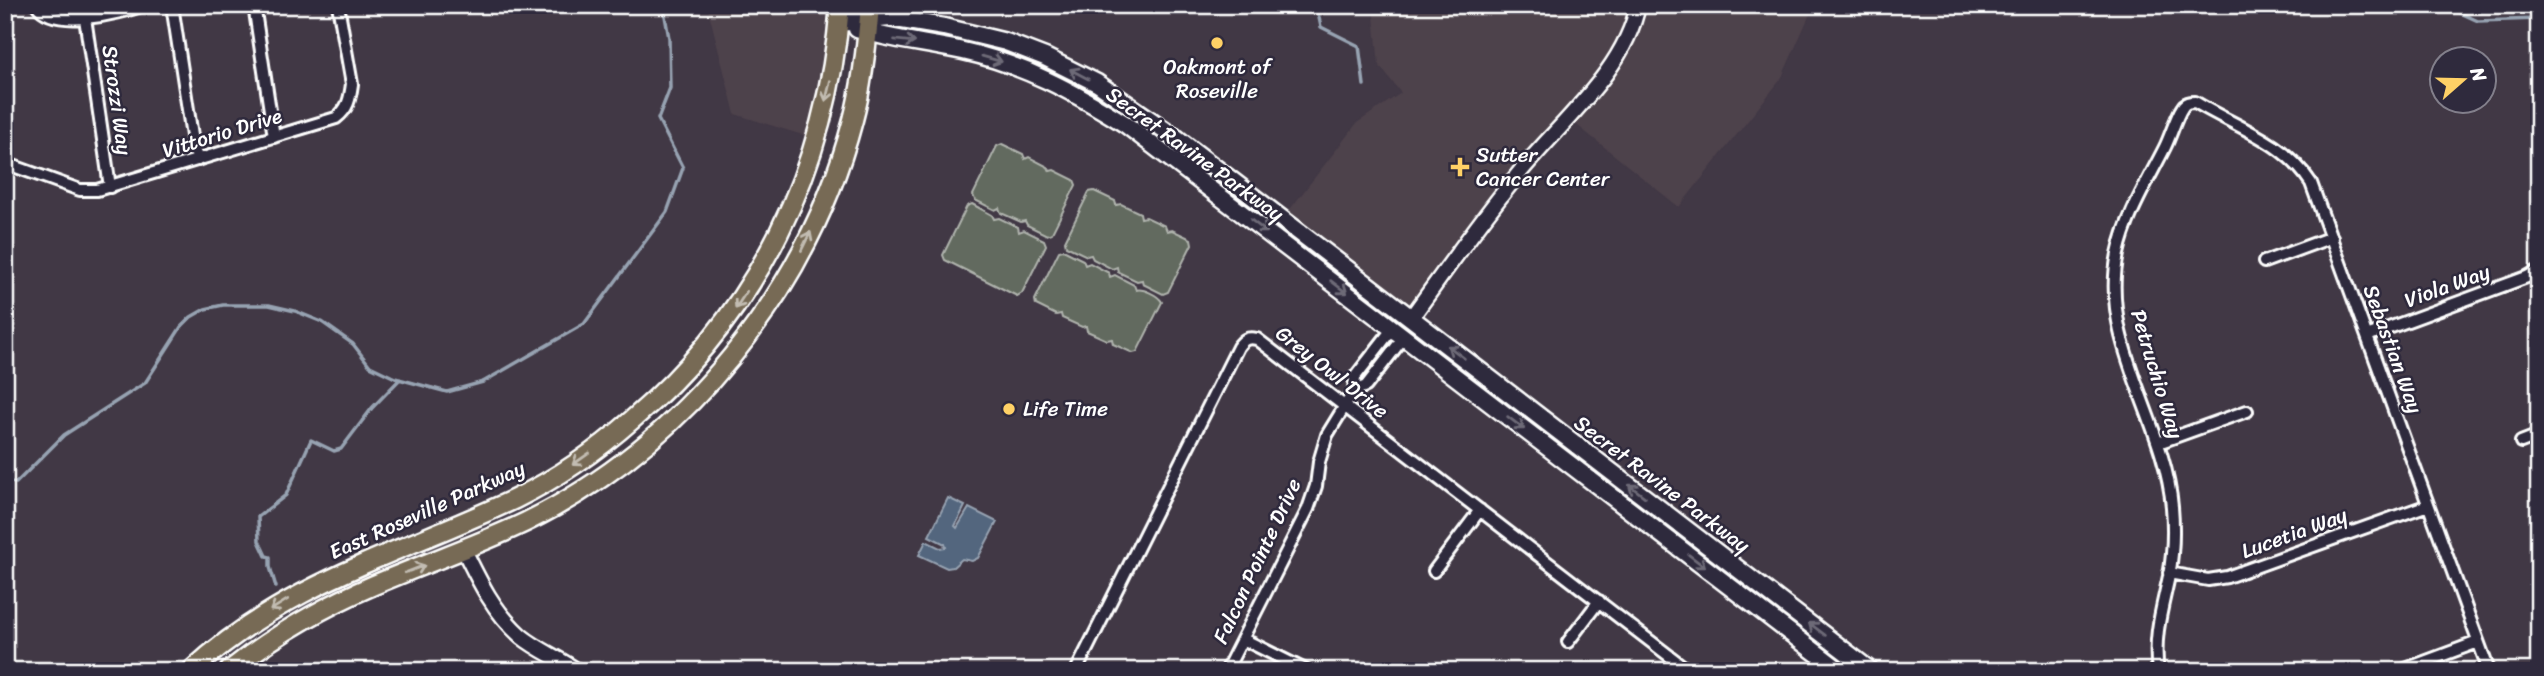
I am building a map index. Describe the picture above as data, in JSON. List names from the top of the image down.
{
  "streets": {
    "main road": ["Secret Ravine Parkway", "East Roseville Parkway"],
    "street": [
      "Strozzi Way",
      "Vittorio Drive",
      "Viola Way",
      "Sebastian Way",
      "Grey Owl Drive",
      "Petruchio Way",
      "Lucetia Way",
      "Falcon Pointe Drive"
    ]
  },
  "crossings": [
    ["Strozzi Way", "Vittorio Drive"],
    ["Secret Ravine Parkway", "East Roseville Parkway"],
    ["Secret Ravine Parkway", "Falcon Pointe Drive"],
    ["Viola Way", "Sebastian Way"],
    ["Sebastian Way", "Petruchio Way"],
    ["Sebastian Way", "Lucetia Way"],
    ["Grey Owl Drive", "Falcon Pointe Drive"],
    ["Petruchio Way", "Lucetia Way"]
  ],
  "places": {
    "other": ["Oakmont of Roseville", "Life Time"],
    "health": ["Sutter Cancer Center"]
  },
  "north": "right"
}
